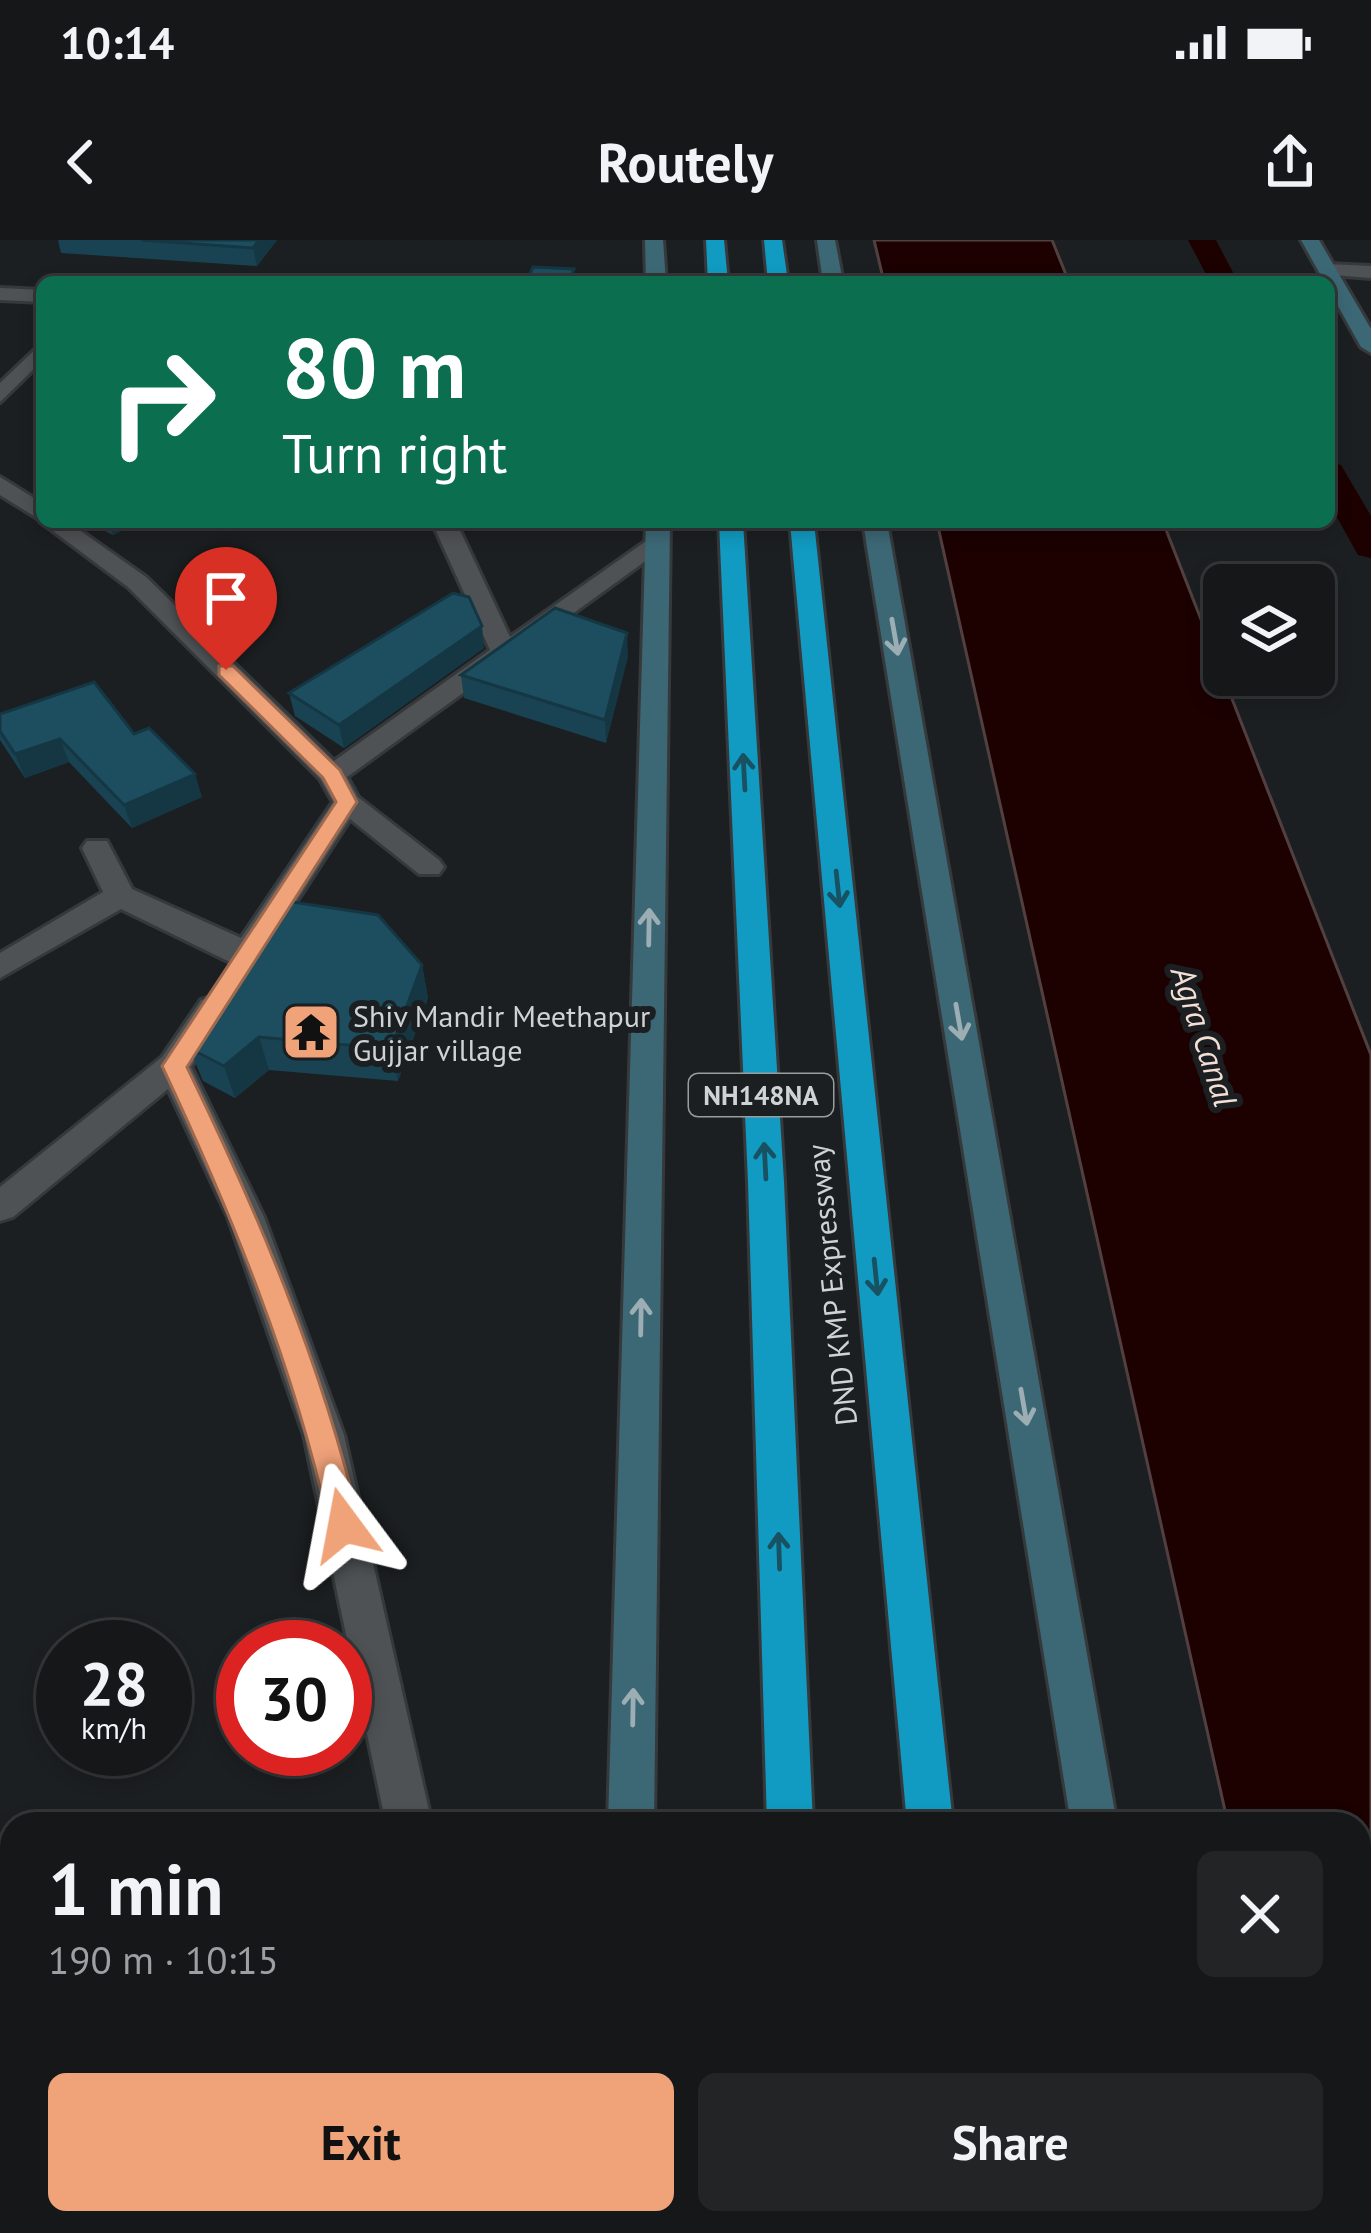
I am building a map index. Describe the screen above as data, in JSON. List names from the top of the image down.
{
  "streets": {
    "highway": ["NH148NA", "DND KMP Expressway"]
  },
  "water": ["Agra Canal"],
  "places": {
    "temple": ["Shiv Mandir Meethapur Gujjar village"]
  },
  "page": {
    "status": "10:14",
    "header": "Routely",
    "turn": ["80 m", "Turn right"],
    "speed": "28 km/h",
    "limit": "30",
    "heading": ["1 min", "190 m · 10:15"],
    "buttons": ["Exit", "Share"]
  }
}
